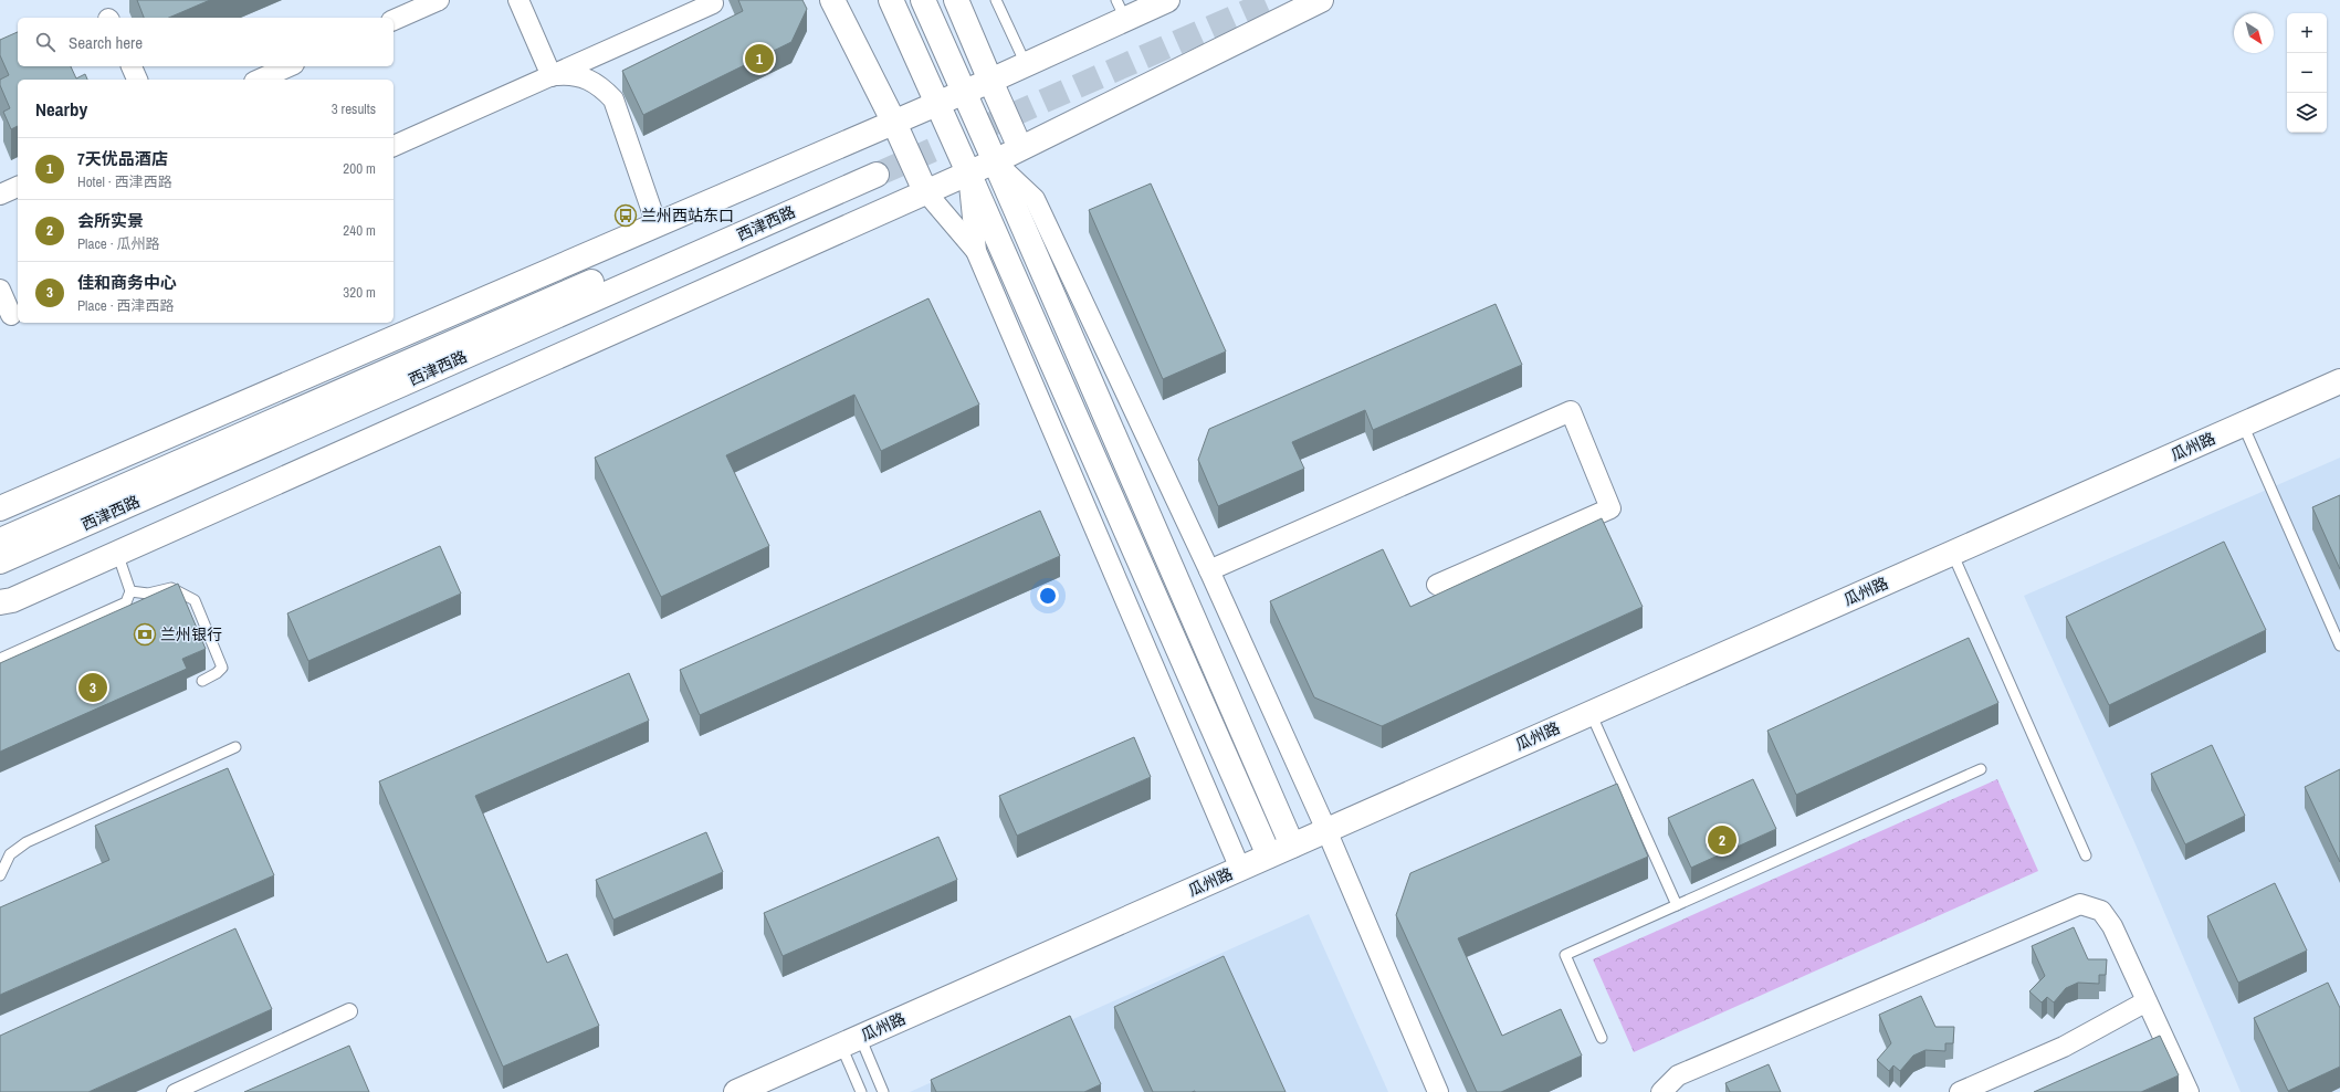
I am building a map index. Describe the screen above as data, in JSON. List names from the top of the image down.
{
  "streets": {
    "main road": ["西津西路", "瓜州路"]
  },
  "places": {
    "bus stop": ["兰州西站东口"],
    "bank": ["兰州银行"]
  },
  "north": "bottom right",
  "page": {
    "map_buttons": ["+", "−"],
    "search": "Search here",
    "pins": ["1", "3", "2"],
    "heading": ["Nearby", "3 results"],
    "list": [
      {
        "mark": "1",
        "name": "7天优品酒店",
        "note": "Hotel · 西津西路",
        "value": "200 m"
      },
      {
        "mark": "2",
        "name": "会所实景",
        "note": "Place · 瓜州路",
        "value": "240 m"
      },
      {
        "mark": "3",
        "name": "佳和商务中心",
        "note": "Place · 西津西路",
        "value": "320 m"
      }
    ]
  }
}
